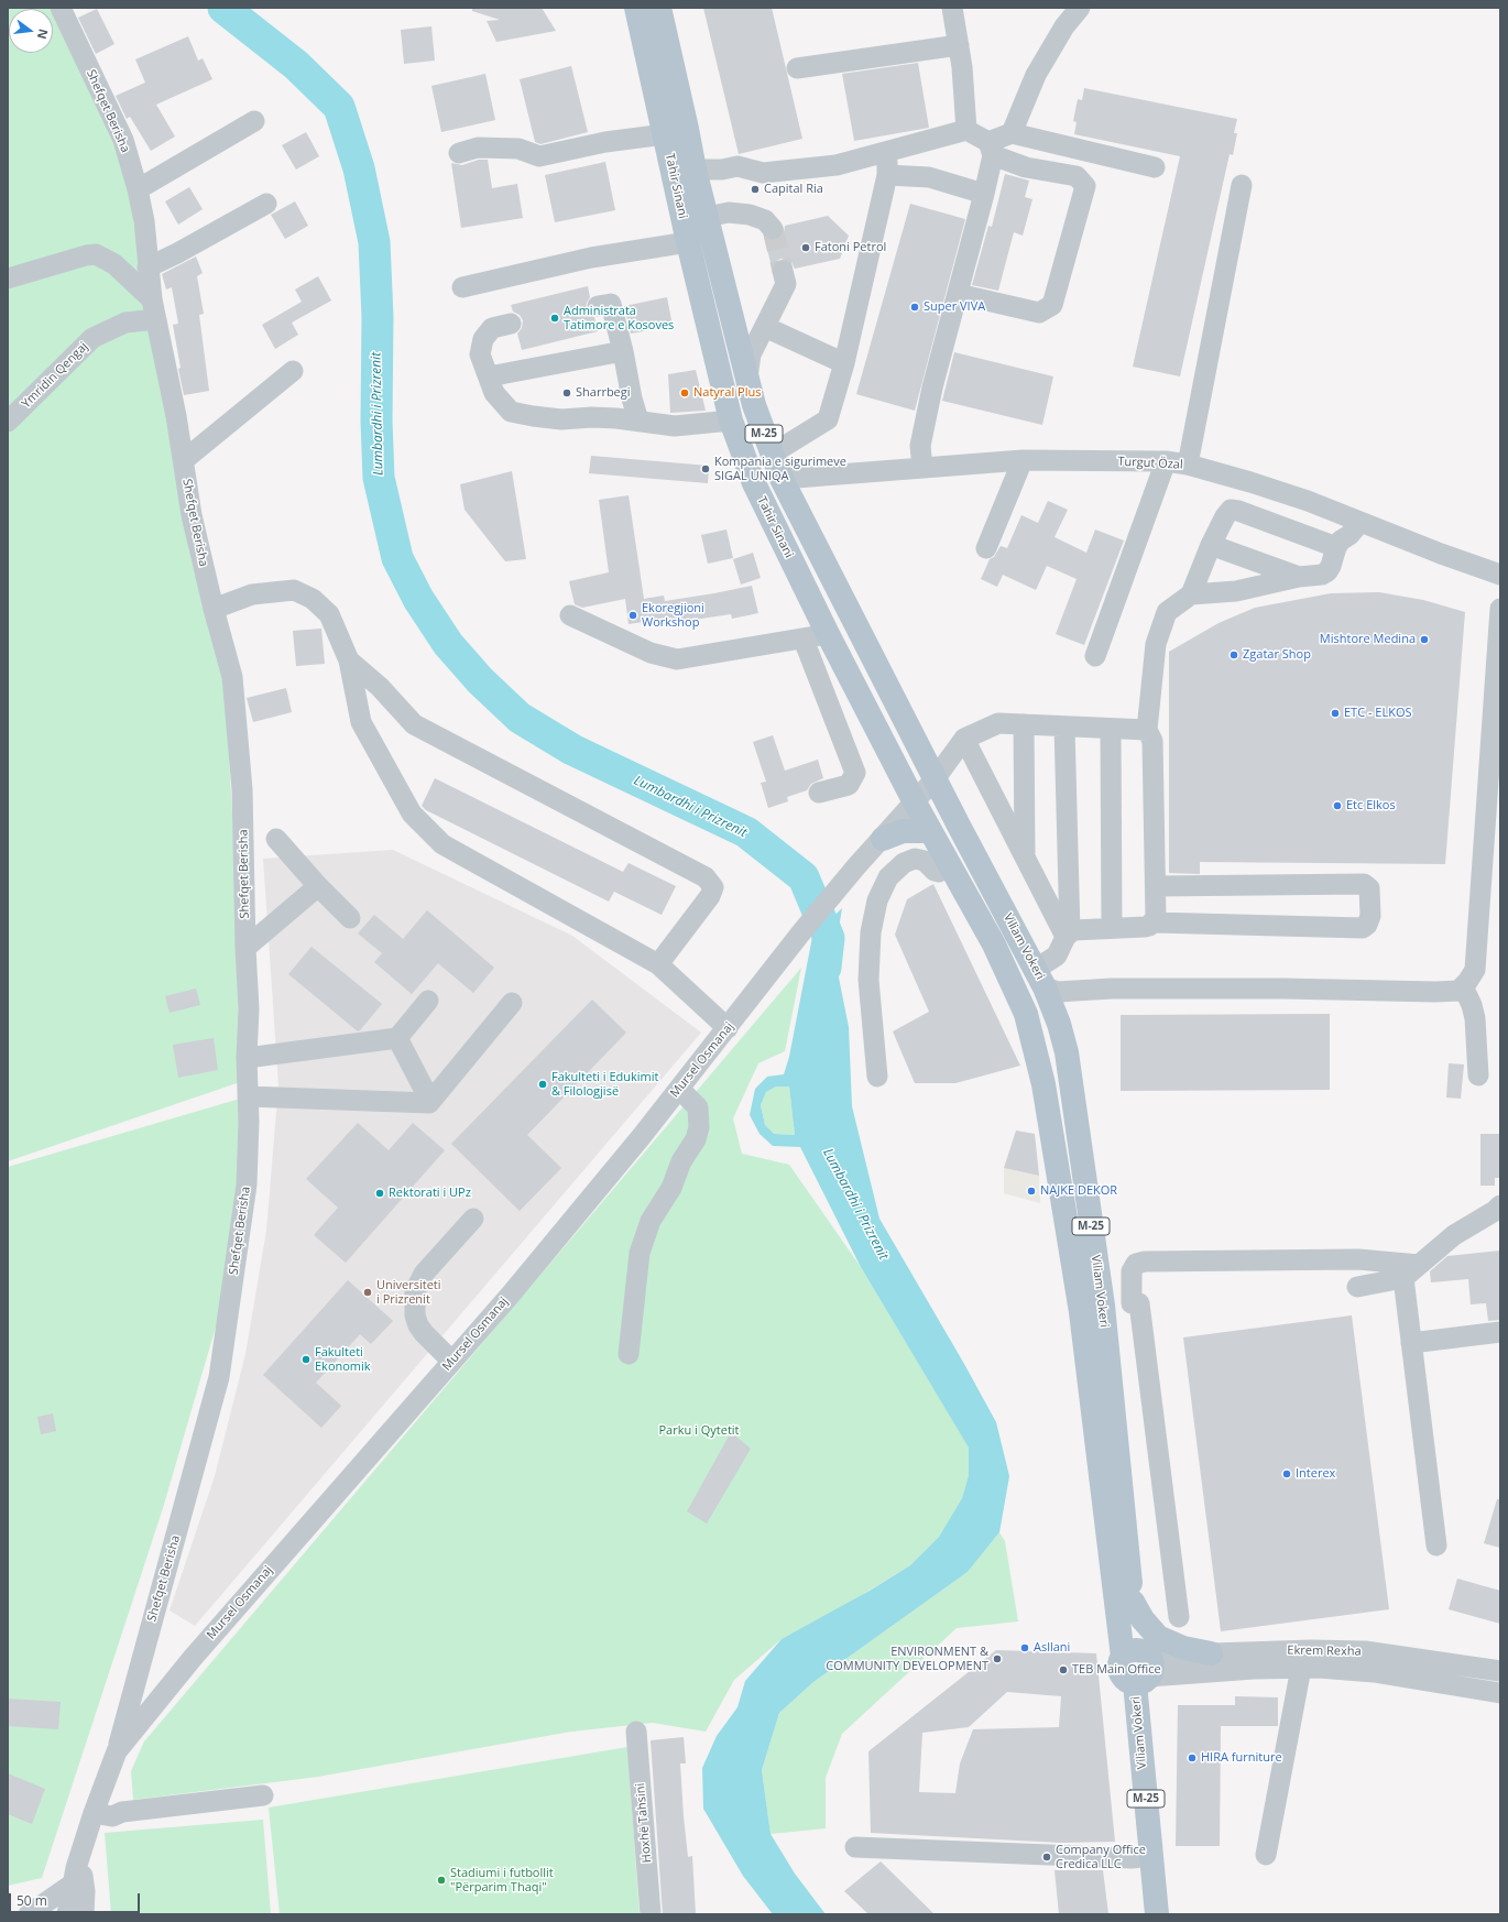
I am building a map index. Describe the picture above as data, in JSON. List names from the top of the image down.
{
  "streets": {
    "main road": ["Tahir Sinani", "M-25", "Viliam Vokeri"],
    "street": [
      "Shefqet Berisha",
      "Ymridin Qengaj",
      "Turgut Özal",
      "Mursel Osmanaj",
      "Ekrem Rexha",
      "Hoxhë Tahsini"
    ]
  },
  "crossings": [
    ["Shefqet Berisha", "Ymridin Qengaj"],
    ["Shefqet Berisha", "Mursel Osmanaj"],
    ["Tahir Sinani", "Turgut Özal"],
    ["Tahir Sinani", "Viliam Vokeri"],
    ["Tahir Sinani", "Mursel Osmanaj"],
    ["Viliam Vokeri", "Ekrem Rexha"]
  ],
  "water": ["Lumbardhi i Prizrenit"],
  "parks": ["Parku i Qytetit"],
  "places": [
    "Capital Ria",
    "Fatoni Petrol",
    "Super VIVA",
    "Administrata Tatimore e Kosoves",
    "Sharrbegi",
    "Natyral Plus",
    "Kompania e sigurimeve SIGAL UNIQA",
    "Ekoregjioni Workshop",
    "Mishtore Medina",
    "Zgatar Shop",
    "ETC - ELKOS",
    "Etc Elkos",
    "Fakulteti i Edukimit & Filologjisë",
    "NAJKE DEKOR",
    "Rektorati i UPz",
    "Universiteti i Prizrenit",
    "Fakulteti Ekonomik",
    "Interex",
    "Asllani",
    "ENVIRONMENT & COMMUNITY DEVELOPMENT",
    "TEB Main Office",
    "HIRA furniture",
    "Company Office Credica LLC",
    "Stadiumi i futbollit \"Përparim Thaqi\""
  ],
  "scale_bar": "50 m",
  "north": "right"
}
